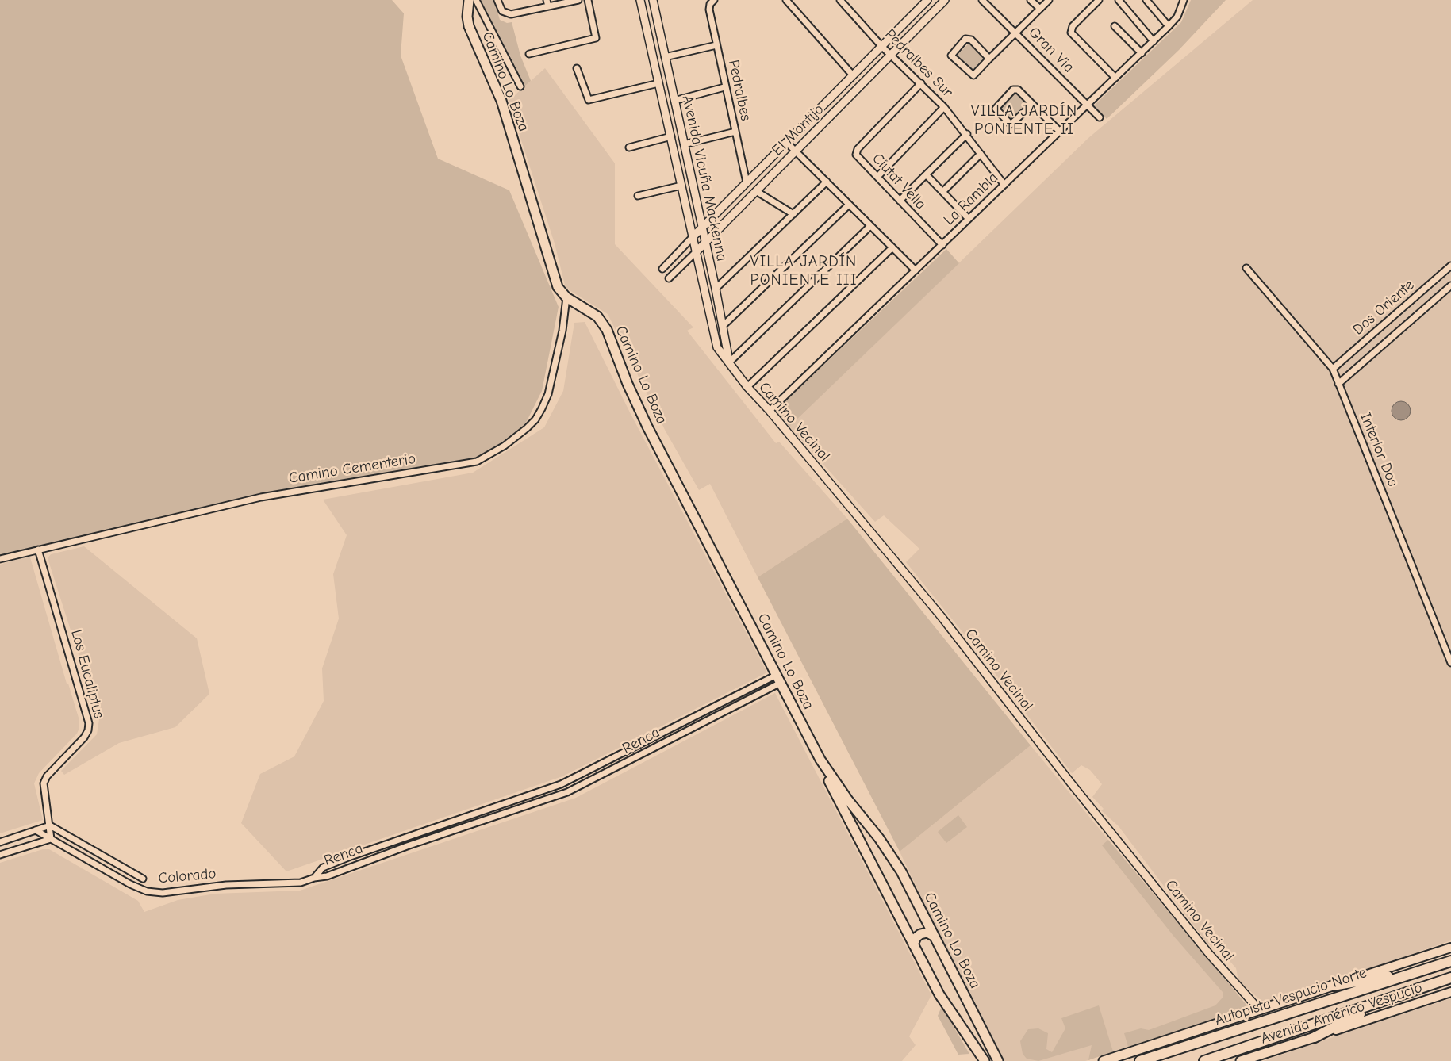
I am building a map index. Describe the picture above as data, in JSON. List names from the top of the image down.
{
  "streets": {
    "highway": ["Autopista Vespucio Norte"],
    "main road": ["Camino Lo Boza", "Avenida Américo Vespucio"],
    "street": [
      "Gran Via",
      "Pedralbes Sur",
      "Pedralbes",
      "El Montijo",
      "Avenida Vicuña Mackenna",
      "Ciutat Vella",
      "La Rambla",
      "Dos Oriente",
      "Camino Vecinal",
      "Interior Dos",
      "Camino Cementerio",
      "Los Eucaliptus",
      "Renca",
      "Colorado"
    ]
  },
  "crossings": [
    ["Gran Via", "La Rambla"],
    ["Pedralbes Sur", "El Montijo"],
    ["Pedralbes Sur", "Ciutat Vella"],
    ["Pedralbes Sur", "La Rambla"],
    ["Camino Lo Boza", "Camino Cementerio"],
    ["Camino Lo Boza", "Renca"],
    ["Pedralbes", "El Montijo"],
    ["El Montijo", "Avenida Vicuña Mackenna"],
    ["Avenida Vicuña Mackenna", "Camino Vecinal"],
    ["Ciutat Vella", "La Rambla"],
    ["La Rambla", "Camino Vecinal"],
    ["Dos Oriente", "Interior Dos"],
    ["Camino Vecinal", "Avenida Américo Vespucio"],
    ["Camino Cementerio", "Los Eucaliptus"],
    ["Los Eucaliptus", "Colorado"],
    ["Renca", "Colorado"]
  ],
  "districts": ["VILLA JARDÍN PONIENTE II", "VILLA JARDÍN PONIENTE III"]
}
